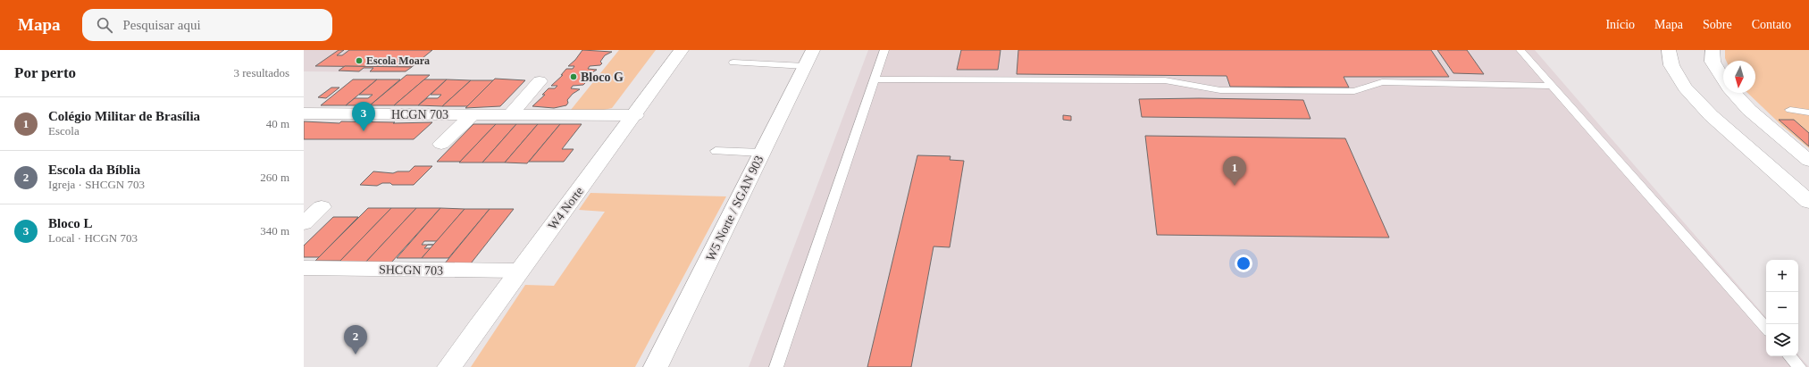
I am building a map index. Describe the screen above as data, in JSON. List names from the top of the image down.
{
  "streets": {
    "street": [
      "HCGN 703",
      "W4 Norte",
      "W5 Norte / SGAN 903",
      "SHCGN 703"
    ]
  },
  "crossings": [
    ["HCGN 703", "W4 Norte"],
    ["W4 Norte", "SHCGN 703"]
  ],
  "places": ["Escola Moara", "Bloco G"],
  "north": "bottom",
  "page": {
    "header": "Mapa",
    "search": "Pesquisar aqui",
    "nav": [
      "Início",
      "Mapa",
      "Sobre",
      "Contato"
    ],
    "heading": ["Por perto", "3 resultados"],
    "list": [
      {
        "mark": "1",
        "name": "Colégio Militar de Brasília",
        "note": "Escola",
        "value": "40 m"
      },
      {
        "mark": "2",
        "name": "Escola da Bíblia",
        "note": "Igreja · SHCGN 703",
        "value": "260 m"
      },
      {
        "mark": "3",
        "name": "Bloco L",
        "note": "Local · HCGN 703",
        "value": "340 m"
      }
    ],
    "pins": ["3", "1", "2"],
    "map_buttons": ["+", "−"]
  }
}
